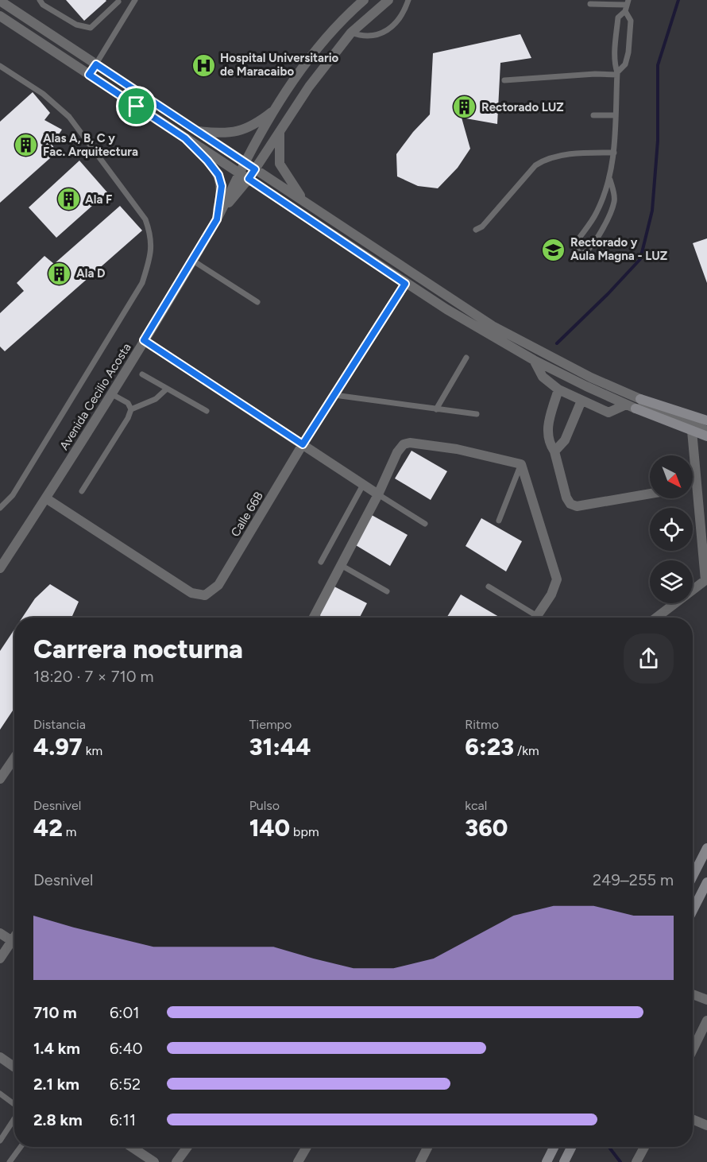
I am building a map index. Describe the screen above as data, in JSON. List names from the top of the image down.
{
  "streets": {
    "street": ["Avenida Cecilio Acosta", "Calle 66B"]
  },
  "crossings": [
    ["Avenida Cecilio Acosta", "Calle 66B"]
  ],
  "places": {
    "hospital": ["Hospital Universitario de Maracaibo"],
    "building": [
      "Rectorado LUZ",
      "Alas A, B, C y Fac. Arquitectura",
      "Ala F",
      "Ala D"
    ],
    "school or university": ["Rectorado y Aula Magna - LUZ"]
  },
  "north": "bottom right",
  "page": {
    "heading": ["Carrera nocturna", "18:20 · 7 × 710 m"],
    "stats": [
      ["Distancia", "4.97 km"],
      ["Tiempo", "31:44"],
      ["Ritmo", "6:23 /km"],
      ["Desnivel", "42 m"],
      ["Pulso", "140 bpm"],
      ["kcal", "360"]
    ],
    "chart": ["Desnivel", "249–255 m"],
    "list": [
      {
        "name": "710 m",
        "note": "6:01"
      },
      {
        "name": "1.4 km",
        "note": "6:40"
      },
      {
        "name": "2.1 km",
        "note": "6:52"
      },
      {
        "name": "2.8 km",
        "note": "6:11"
      }
    ]
  }
}
